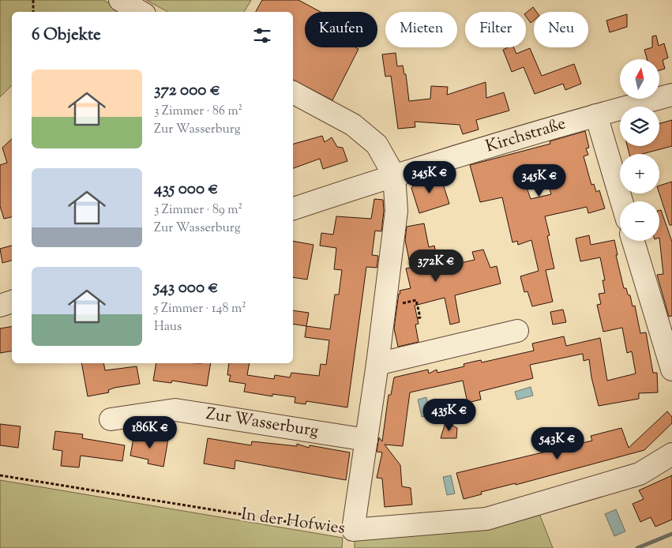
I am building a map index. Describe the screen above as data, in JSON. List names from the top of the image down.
{
  "streets": {
    "street": ["Kirchstraße", "Zur Wasserburg", "In der Hofwies"]
  },
  "north": "top",
  "page": {
    "chip": [
      "Kaufen",
      "Mieten",
      "Filter",
      "Neu"
    ],
    "heading": "6 Objekte",
    "map_buttons": ["+", "−"],
    "list": [
      {
        "name": "372 000 €",
        "note": "3 Zimmer · 86 m² · Zur Wasserburg"
      },
      {
        "name": "435 000 €",
        "note": "3 Zimmer · 89 m² · Zur Wasserburg"
      },
      {
        "name": "543 000 €",
        "note": "5 Zimmer · 148 m² · Haus"
      }
    ],
    "price": [
      "345K €",
      "345K €",
      "372K €",
      "435K €",
      "186K €",
      "543K €"
    ]
  }
}
